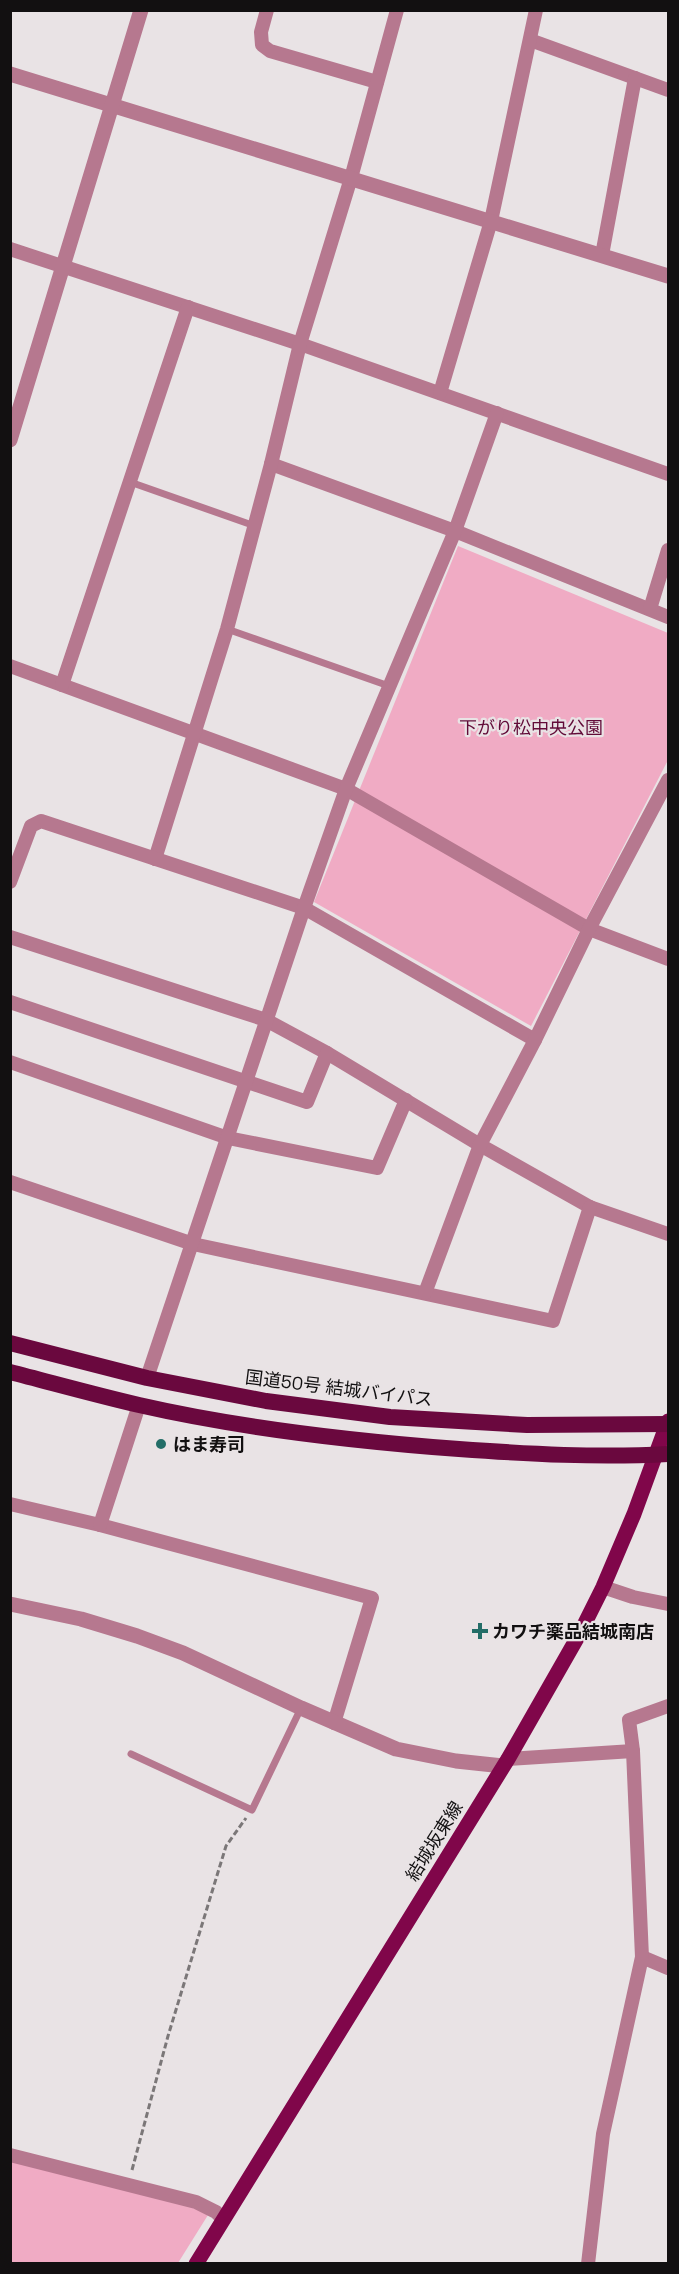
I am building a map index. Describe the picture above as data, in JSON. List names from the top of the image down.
{
  "streets": {
    "highway": ["国道50号 結城バイパス"],
    "main road": ["結城坂東線"]
  },
  "crossings": [
    ["国道50号 結城バイパス", "結城坂東線"]
  ],
  "parks": ["下がり松中央公園"],
  "places": {
    "other": ["はま寿司"],
    "health": ["カワチ薬品結城南店"]
  }
}
